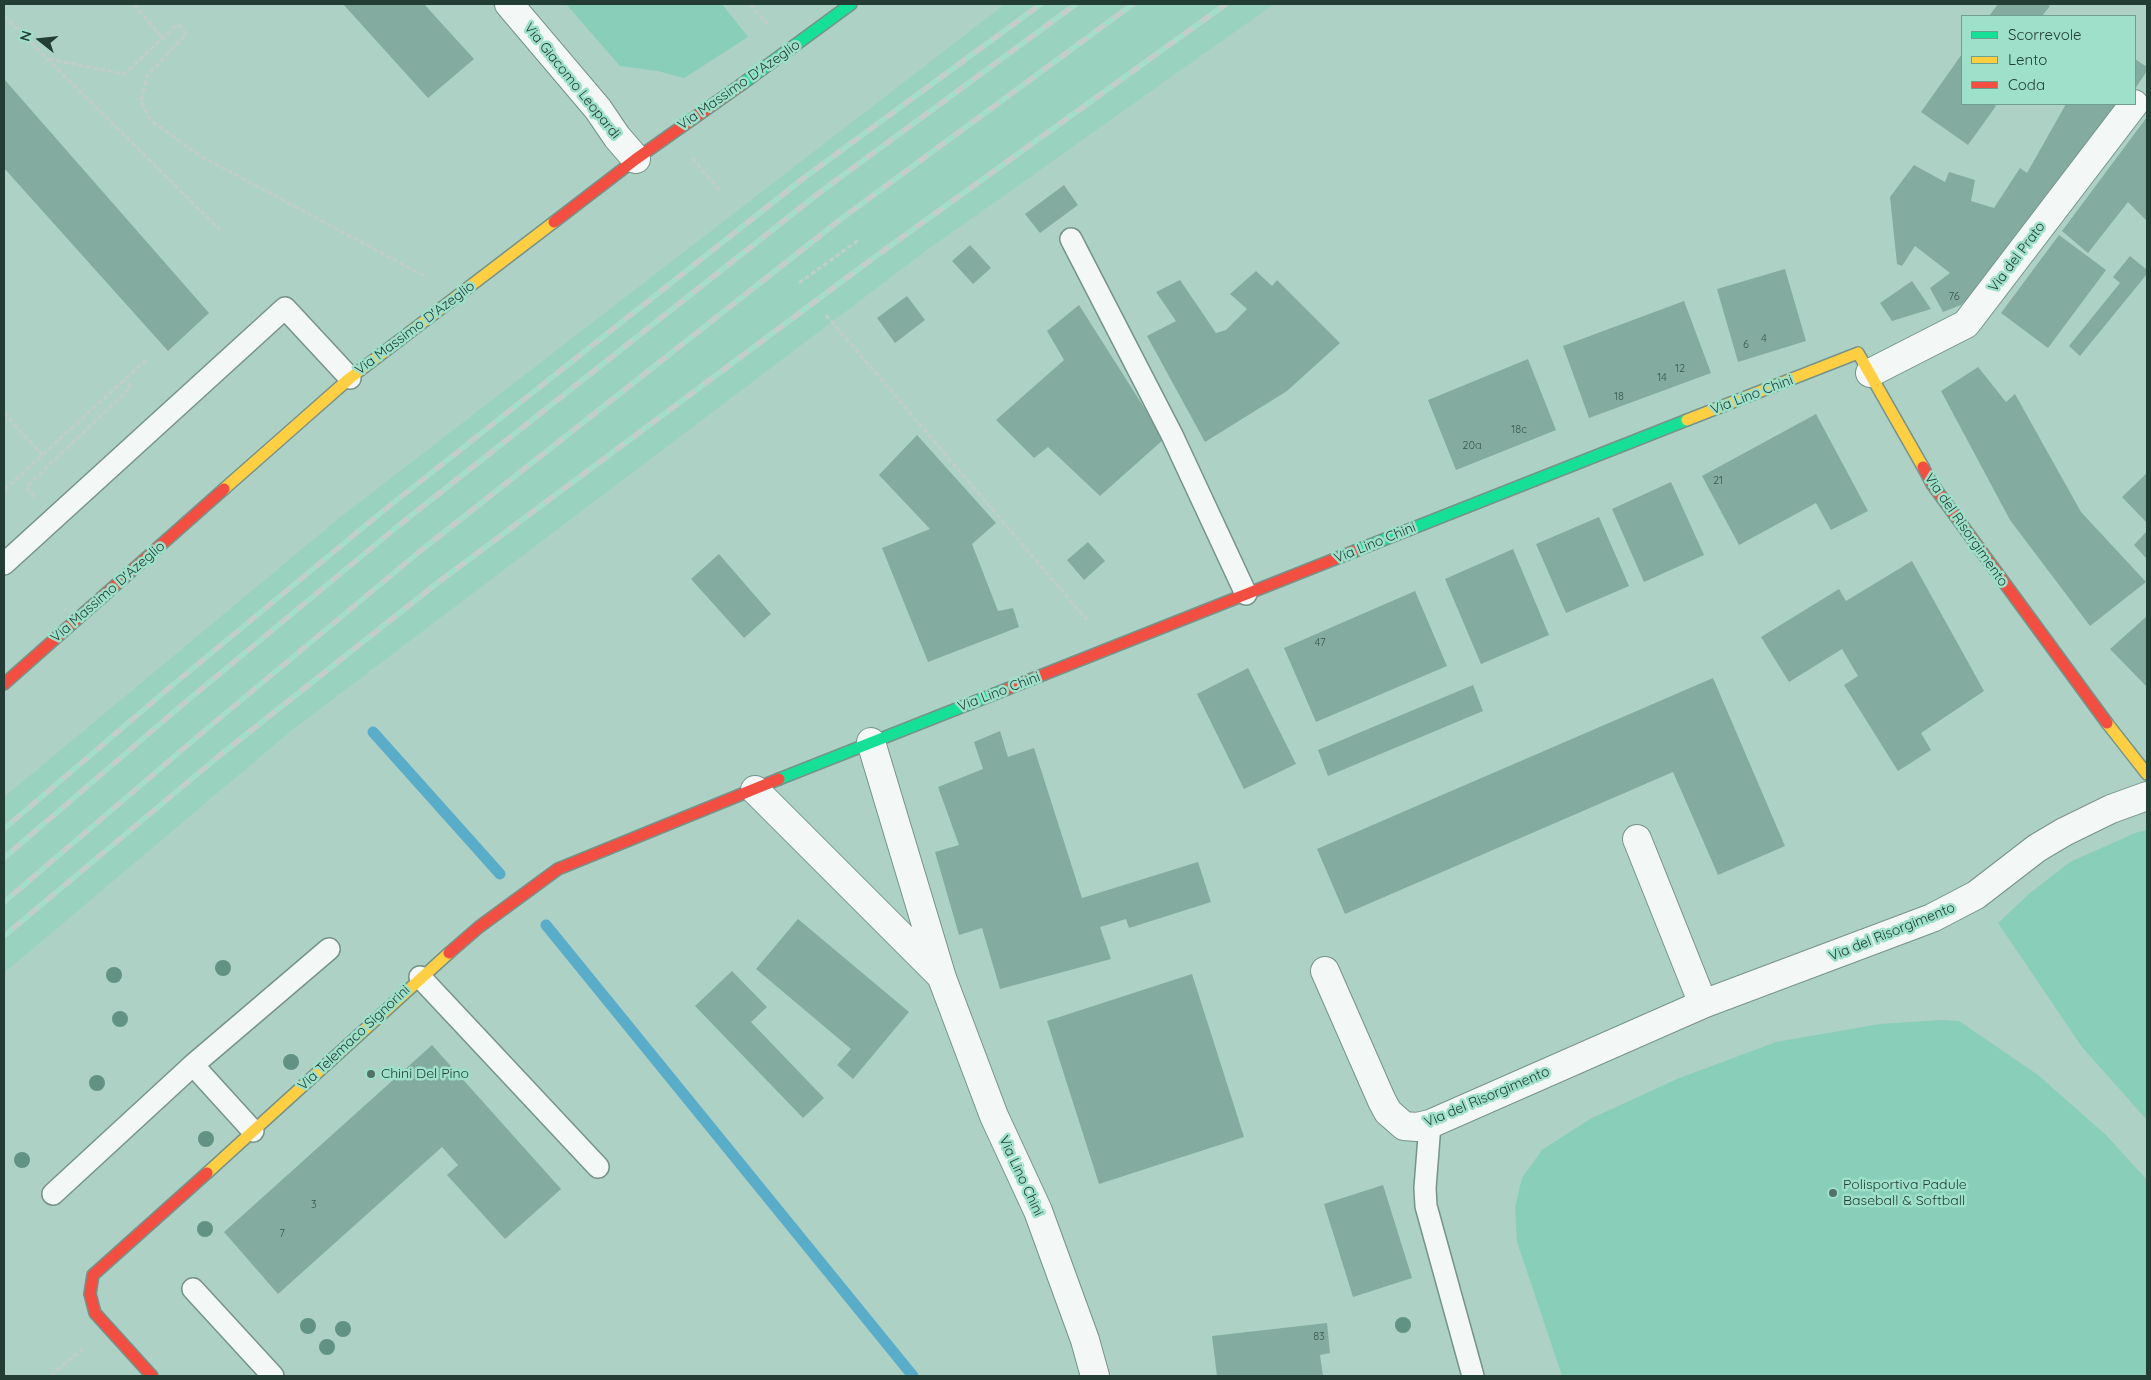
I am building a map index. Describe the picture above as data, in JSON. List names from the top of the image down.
{
  "streets": {
    "street": [
      "Via Giacomo Leopardi",
      "Via Massimo D'Azeglio",
      "Via del Prato",
      "Via Lino Chini",
      "Via del Risorgimento",
      "Via Telemaco Signorini"
    ]
  },
  "crossings": [
    ["Via Giacomo Leopardi", "Via Massimo D'Azeglio"],
    ["Via del Prato", "Via Lino Chini"],
    ["Via del Prato", "Via del Risorgimento"],
    ["Via Lino Chini", "Via del Risorgimento"],
    ["Via Lino Chini", "Via Telemaco Signorini"]
  ],
  "places": ["Chini Del Pino", "Polisportiva Padule Baseball & Softball"],
  "house_numbers": [
    "76",
    "4",
    "6",
    "12",
    "14",
    "18",
    "18c",
    "20a",
    "21",
    "47",
    "3",
    "7",
    "83"
  ],
  "legend": ["Scorrevole", "Lento", "Coda"],
  "north": "left"
}
